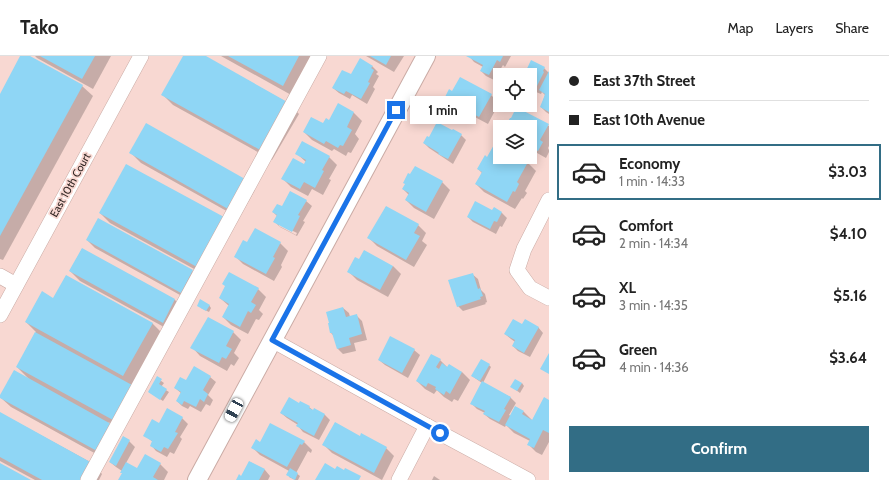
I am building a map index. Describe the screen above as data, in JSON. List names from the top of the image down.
{
  "streets": {
    "street": ["East 10th Court"]
  },
  "page": {
    "header": "Tako",
    "nav": ["Map", "Layers", "Share"],
    "banner": ["East 37th Street", "East 10th Avenue"],
    "bubble": "1 min",
    "list": [
      {
        "name": "Economy",
        "note": "1 min · 14:33",
        "value": "$3.03"
      },
      {
        "name": "Comfort",
        "note": "2 min · 14:34",
        "value": "$4.10"
      },
      {
        "name": "XL",
        "note": "3 min · 14:35",
        "value": "$5.16"
      },
      {
        "name": "Green",
        "note": "4 min · 14:36",
        "value": "$3.64"
      }
    ],
    "buttons": "Confirm"
  }
}
